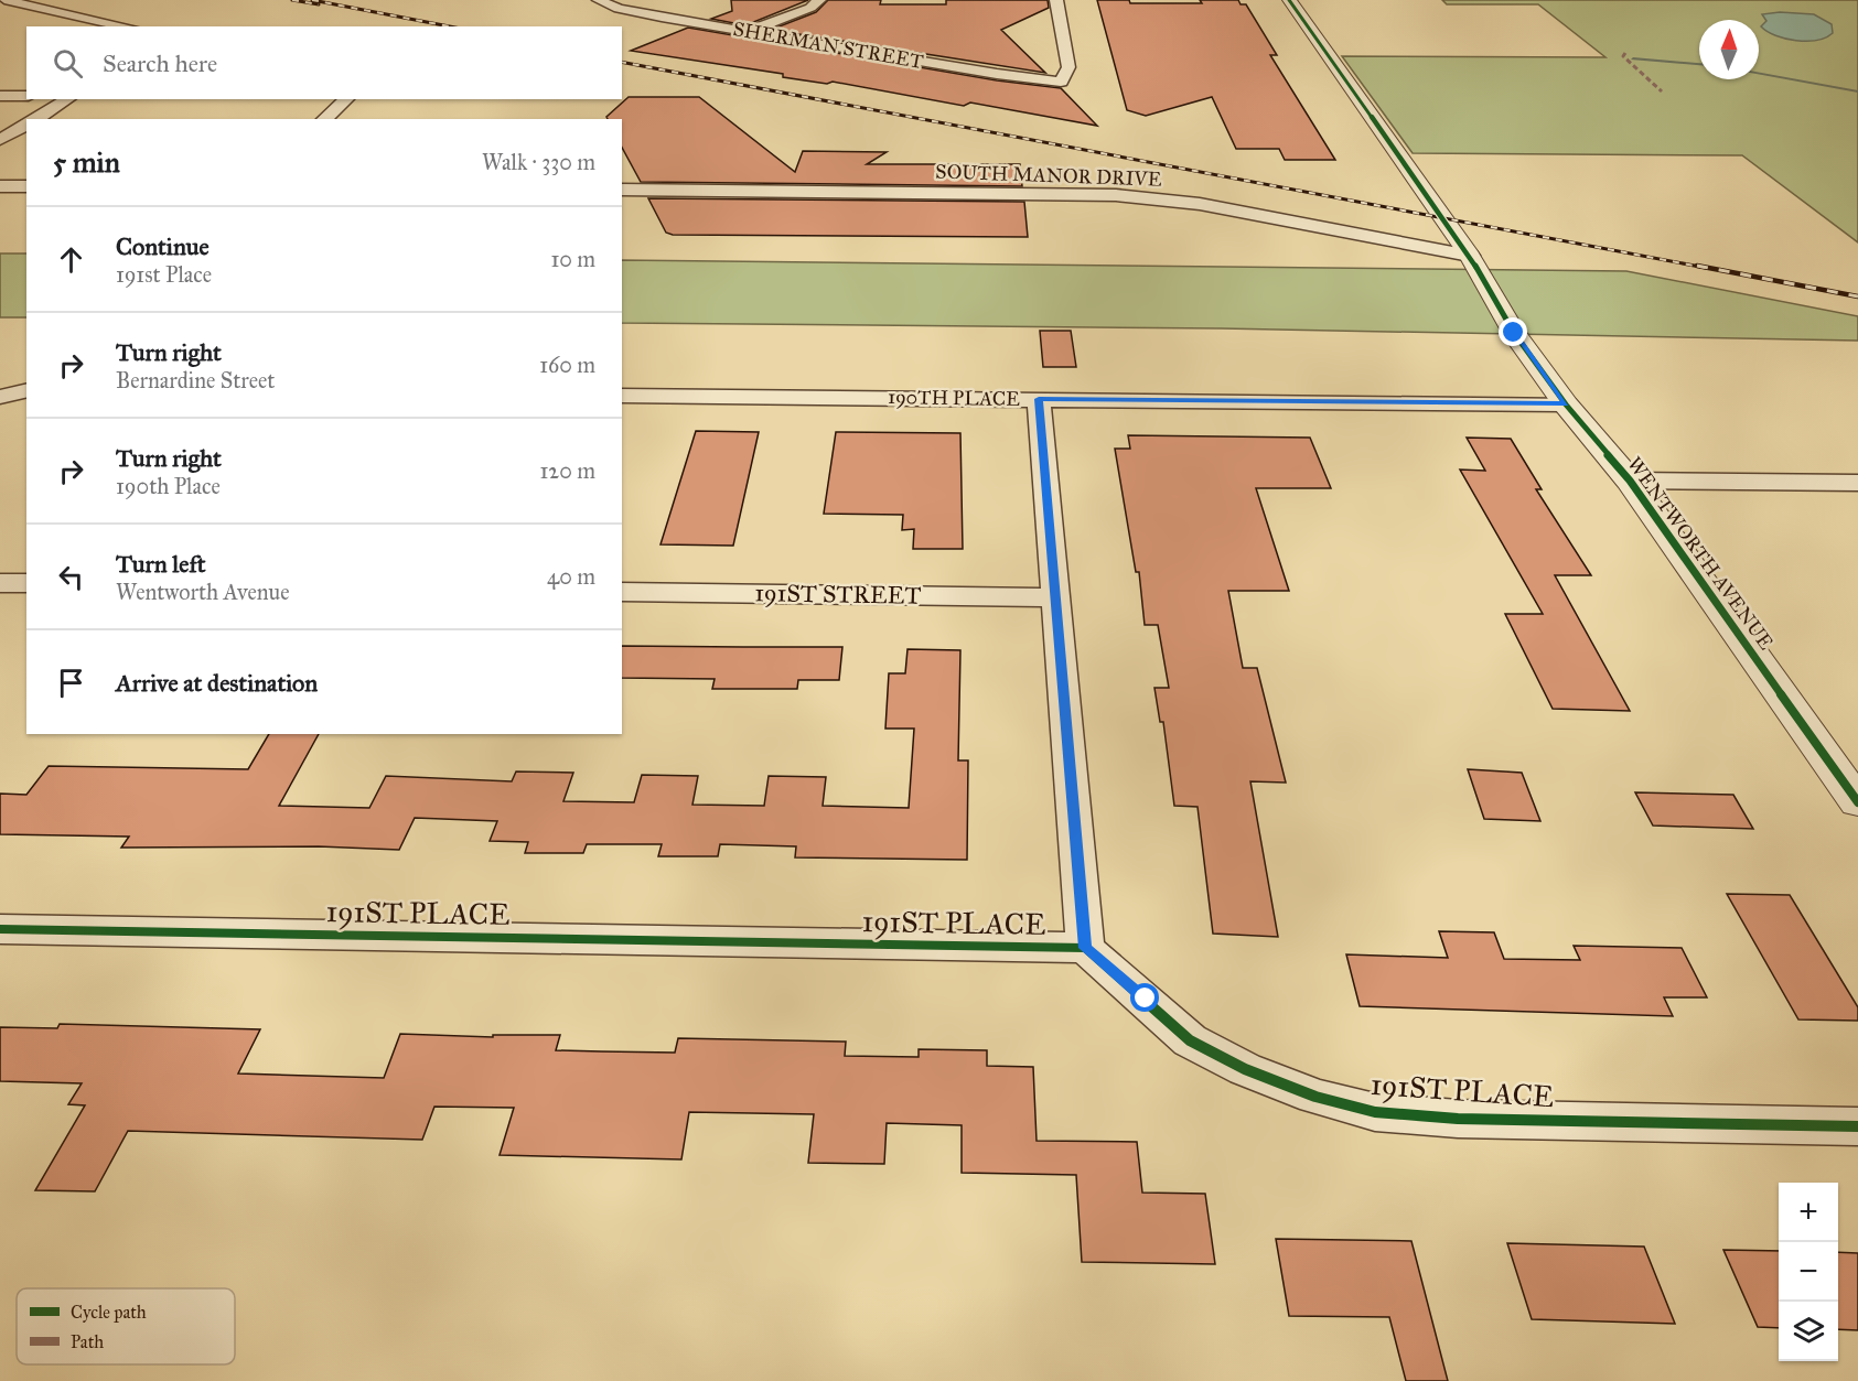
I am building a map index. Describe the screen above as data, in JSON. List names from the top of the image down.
{
  "streets": {
    "street": [
      "SHERMAN STREET",
      "SOUTH MANOR DRIVE",
      "190TH PLACE",
      "WENTWORTH AVENUE",
      "191ST STREET",
      "191ST PLACE"
    ]
  },
  "crossings": [
    ["SOUTH MANOR DRIVE", "WENTWORTH AVENUE"],
    ["190TH PLACE", "WENTWORTH AVENUE"]
  ],
  "legend": ["Cycle path", "Path"],
  "north": "top",
  "page": {
    "search": "Search here",
    "heading": ["5 min", "Walk · 330 m"],
    "list": [
      ["Continue", "191st Place", "10 m"],
      ["Turn right", "Bernardine Street", "160 m"],
      ["Turn right", "190th Place", "120 m"],
      ["Turn left", "Wentworth Avenue", "40 m"],
      "Arrive at destination"
    ],
    "map_buttons": ["+", "−"]
  }
}
